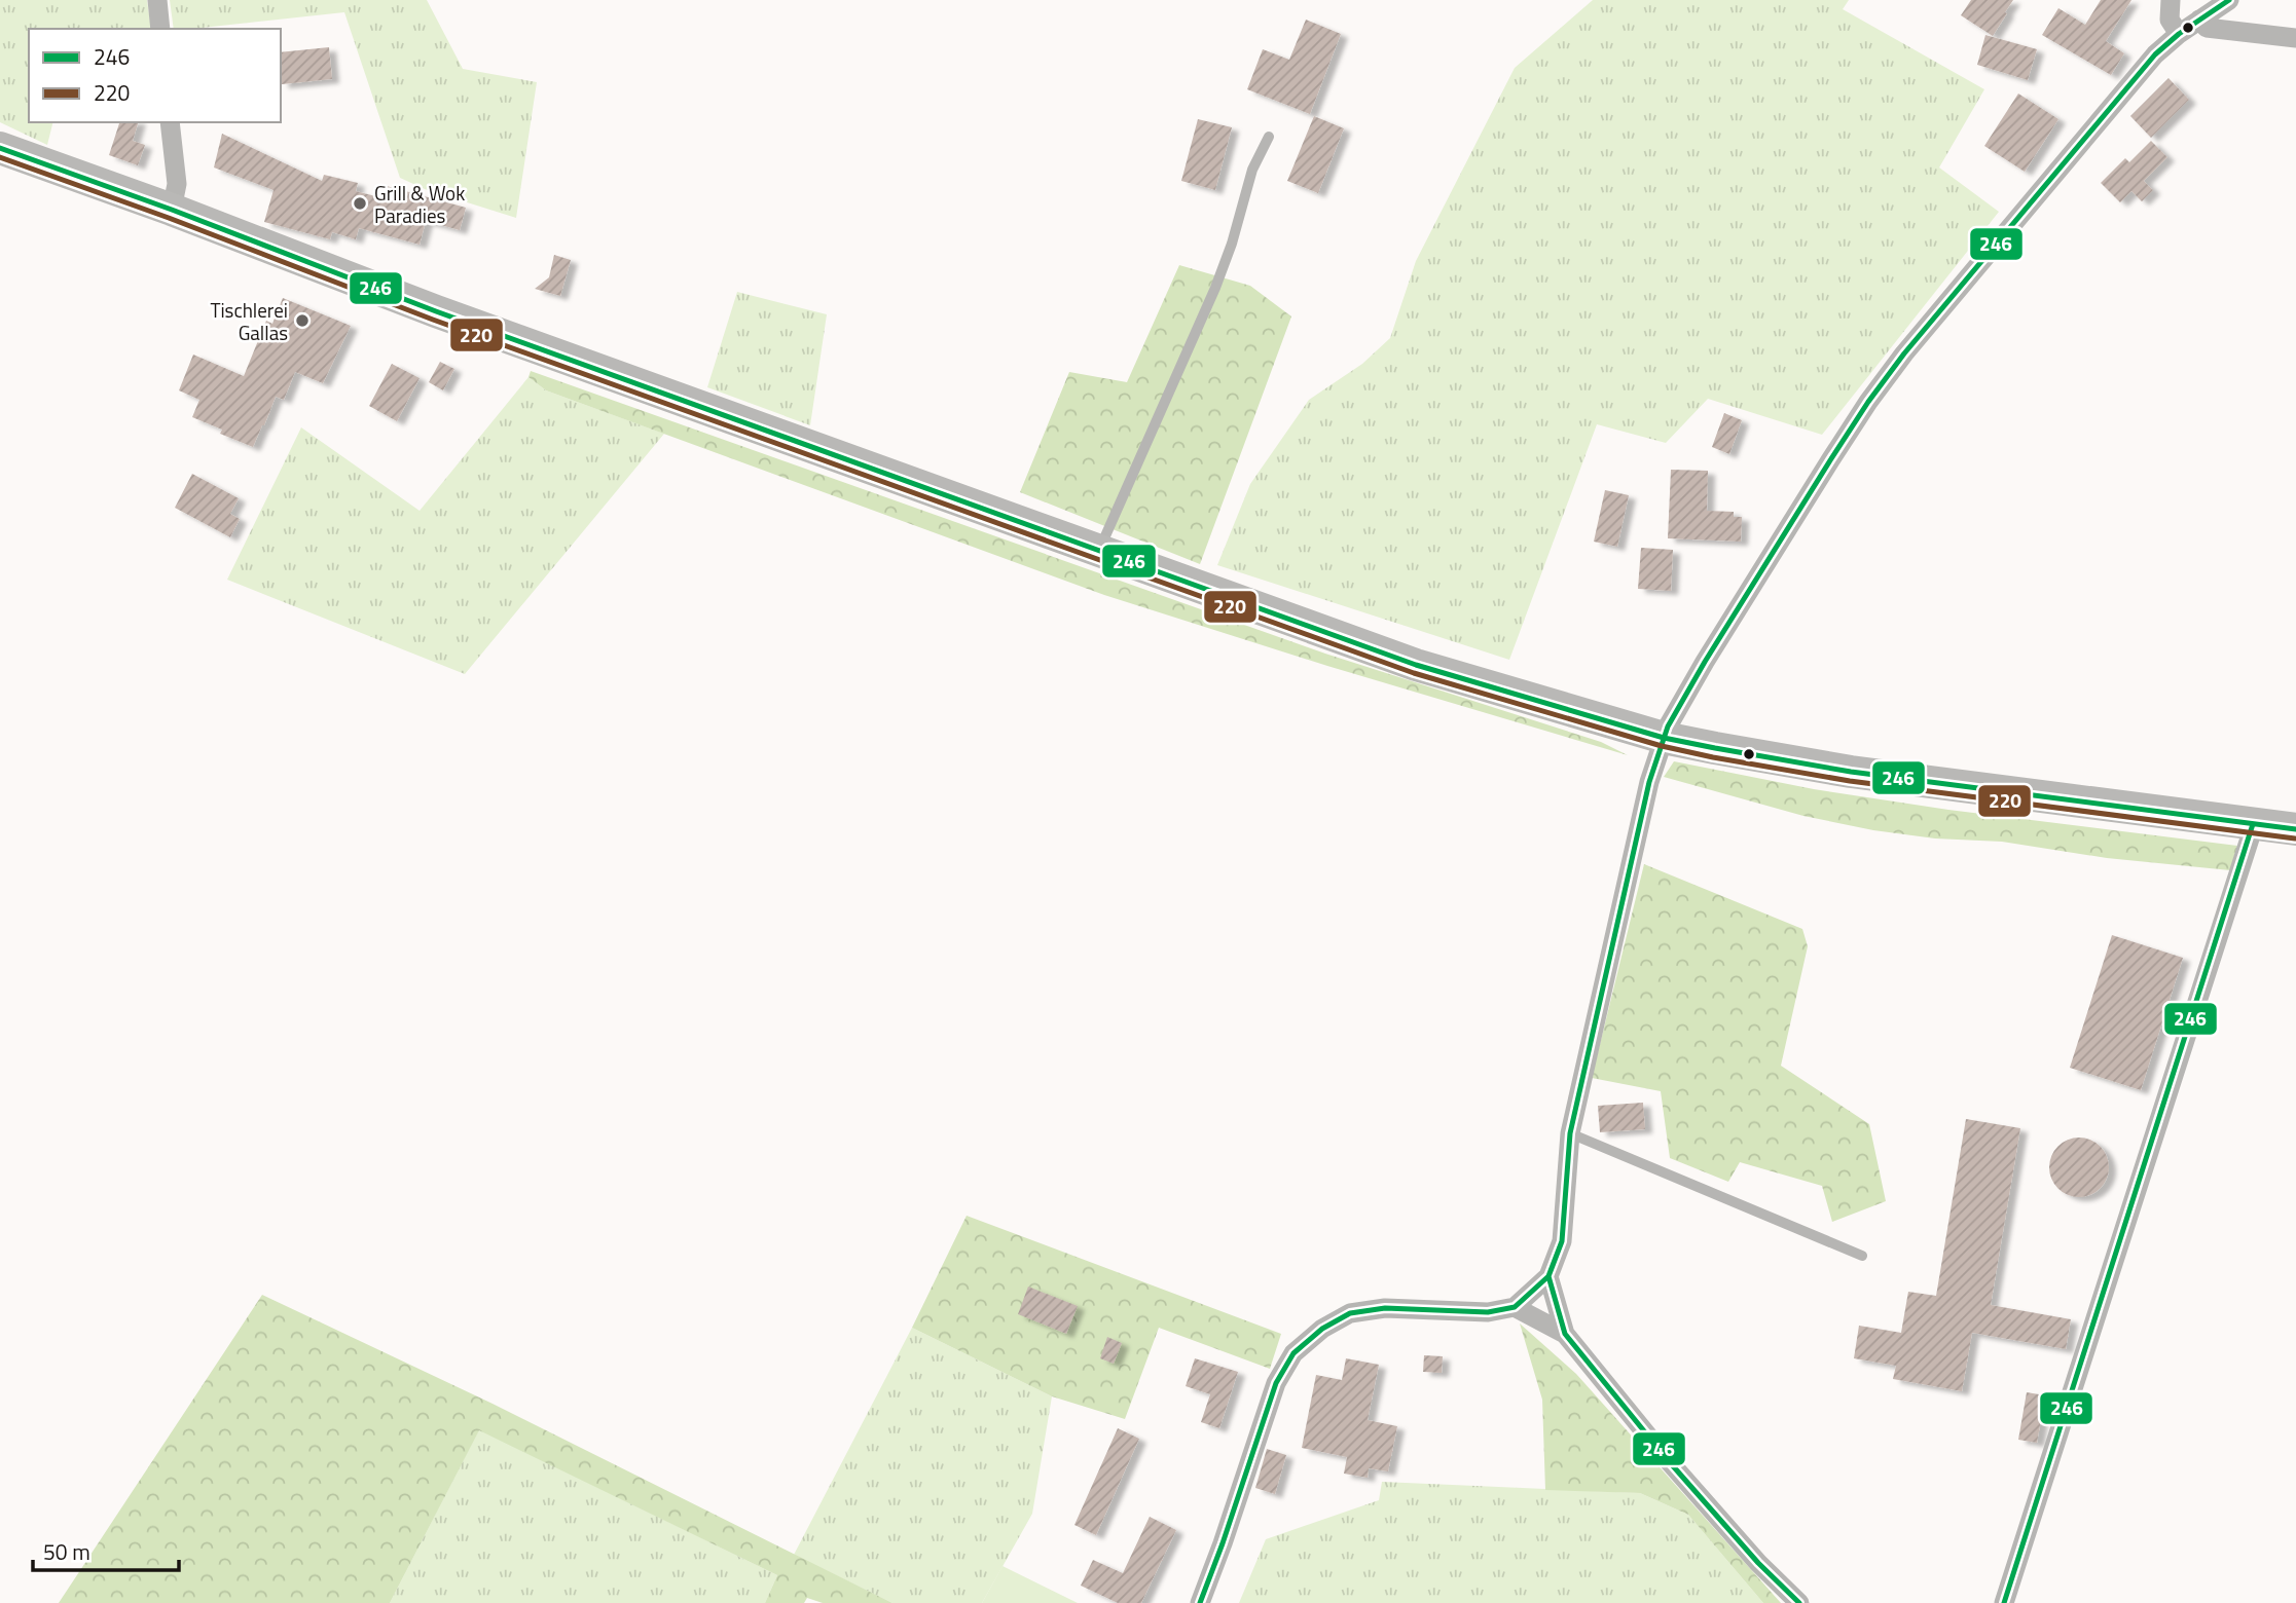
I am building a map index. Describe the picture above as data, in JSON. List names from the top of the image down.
{
  "places": ["Grill & Wok Paradies", "Tischlerei Gallas"],
  "lines": ["transit line 246", "transit line 220"],
  "legend": ["246", "220"],
  "scale_bar": "50 m"
}
